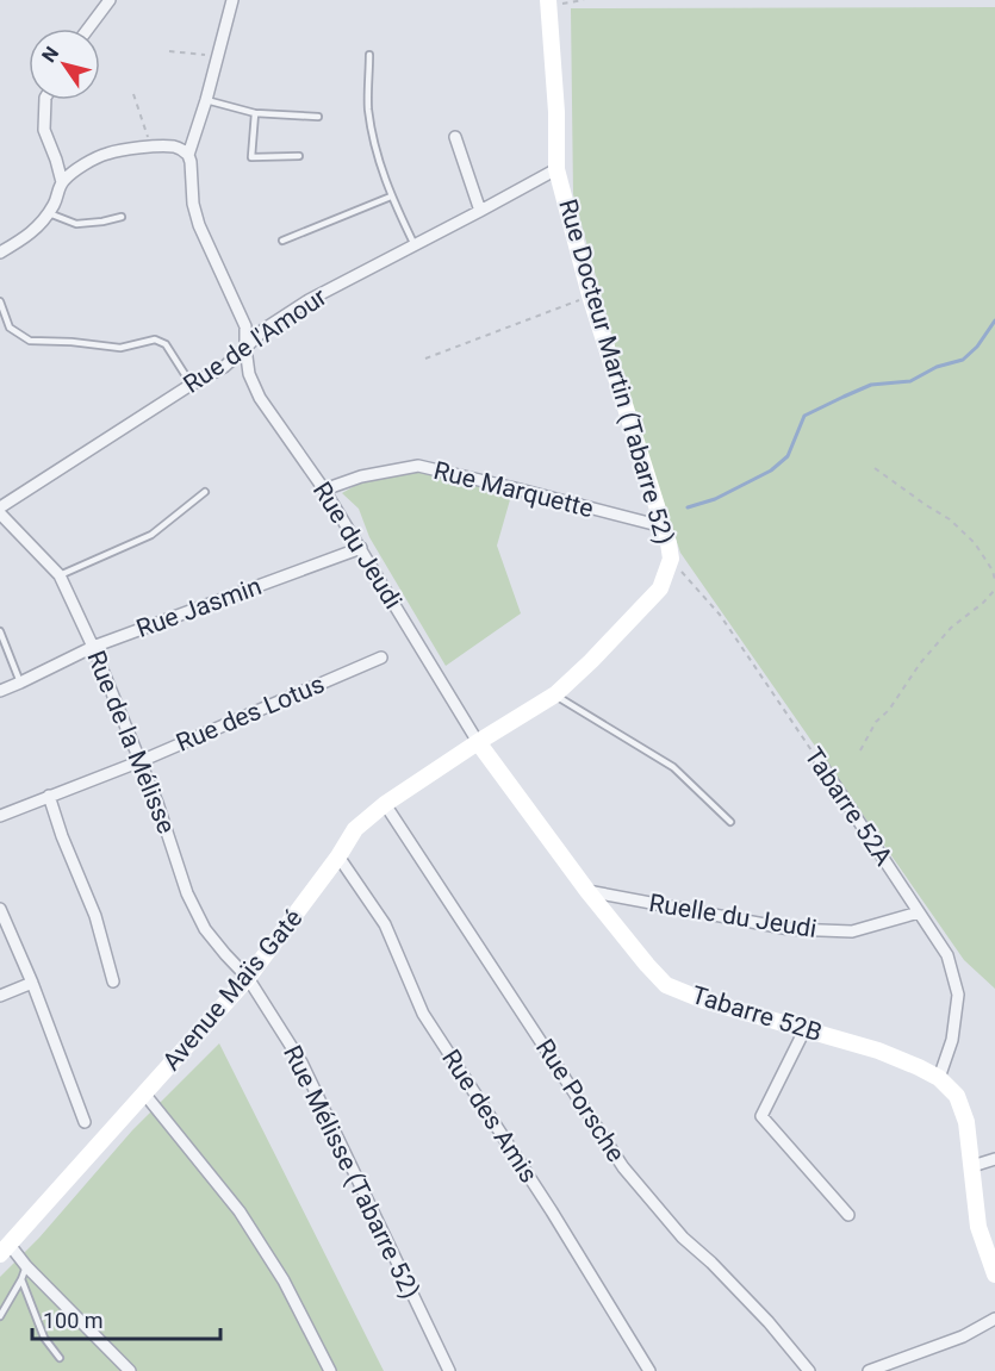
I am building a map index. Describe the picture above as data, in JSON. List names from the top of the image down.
{
  "streets": {
    "street": [
      "Rue de l'Amour",
      "Rue Docteur Martin (Tabarre 52)",
      "Rue Marquette",
      "Rue du Jeudi",
      "Rue Jasmin",
      "Rue des Lotus",
      "Rue de la Mélisse",
      "Tabarre 52A",
      "Ruelle du Jeudi",
      "Avenue Maïs Gaté",
      "Tabarre 52B",
      "Rue Porsche",
      "Rue des Amis",
      "Rue Mélisse (Tabarre 52)"
    ]
  },
  "crossings": [
    ["Rue de l'Amour", "Rue Docteur Martin (Tabarre 52)"],
    ["Rue de l'Amour", "Rue du Jeudi"],
    ["Rue Docteur Martin (Tabarre 52)", "Rue Marquette"],
    ["Rue Docteur Martin (Tabarre 52)", "Rue du Jeudi"],
    ["Rue Docteur Martin (Tabarre 52)", "Tabarre 52A"],
    ["Rue Docteur Martin (Tabarre 52)", "Avenue Maïs Gaté"],
    ["Rue Docteur Martin (Tabarre 52)", "Tabarre 52B"],
    ["Rue Marquette", "Rue du Jeudi"],
    ["Rue du Jeudi", "Rue Jasmin"],
    ["Rue du Jeudi", "Avenue Maïs Gaté"],
    ["Rue du Jeudi", "Tabarre 52B"],
    ["Rue Jasmin", "Rue de la Mélisse"],
    ["Rue des Lotus", "Rue de la Mélisse"],
    ["Rue de la Mélisse", "Avenue Maïs Gaté"],
    ["Rue de la Mélisse", "Rue Mélisse (Tabarre 52)"],
    ["Tabarre 52A", "Ruelle du Jeudi"],
    ["Tabarre 52A", "Tabarre 52B"],
    ["Ruelle du Jeudi", "Tabarre 52B"],
    ["Avenue Maïs Gaté", "Tabarre 52B"],
    ["Avenue Maïs Gaté", "Rue Porsche"],
    ["Avenue Maïs Gaté", "Rue des Amis"],
    ["Avenue Maïs Gaté", "Rue Mélisse (Tabarre 52)"]
  ],
  "scale_bar": "100 m",
  "north": "top left"
}
